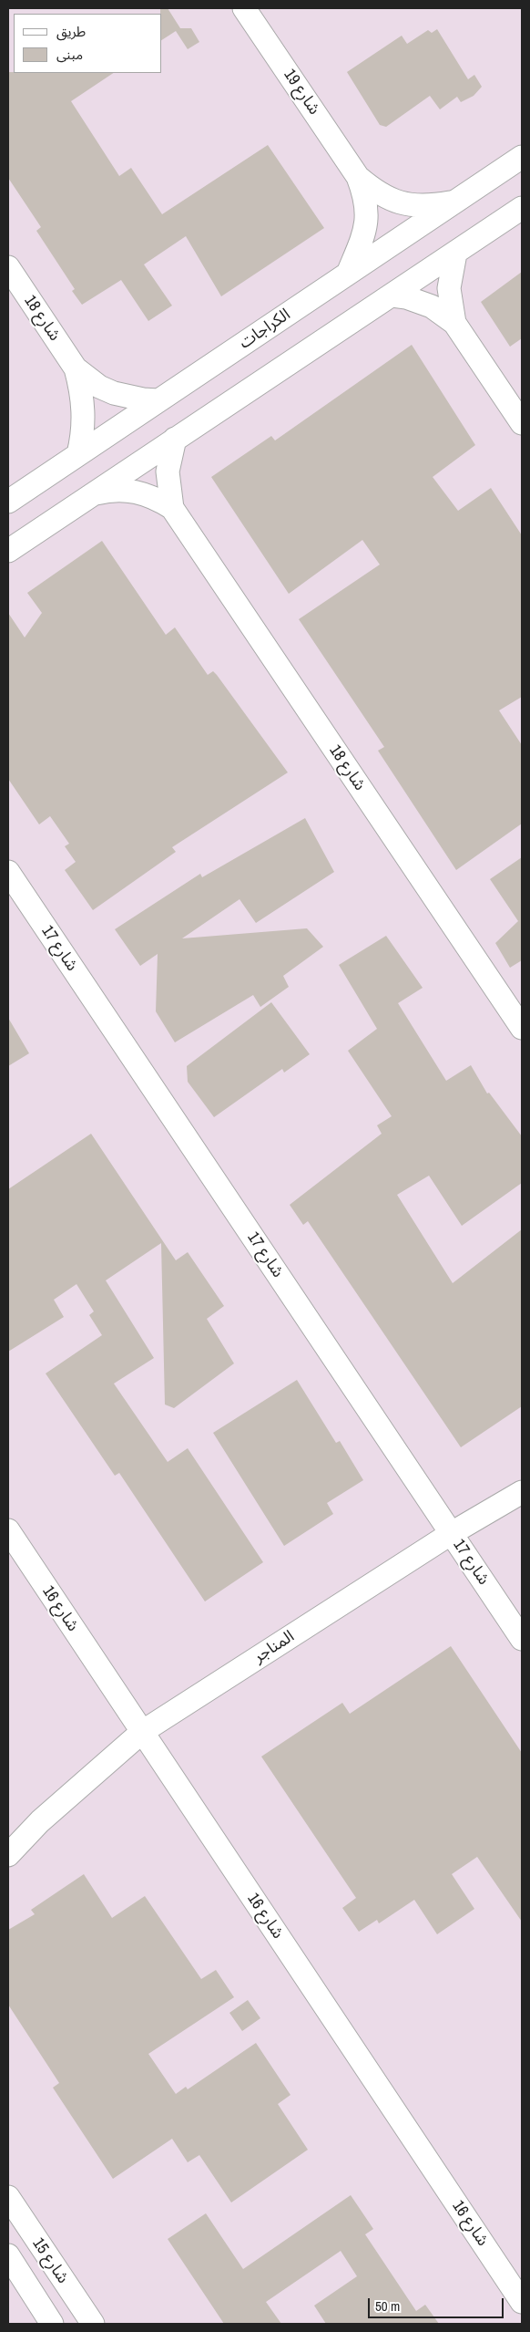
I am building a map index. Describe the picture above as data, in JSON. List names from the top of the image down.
{
  "streets": {
    "street": [
      "شارع 19",
      "شارع 18",
      "الكراجات",
      "شارع 17",
      "شارع 16",
      "المناجر",
      "شارع 15"
    ]
  },
  "crossings": [
    ["شارع 19", "الكراجات"],
    ["شارع 18", "الكراجات"],
    ["شارع 17", "المناجر"],
    ["شارع 16", "المناجر"]
  ],
  "legend": ["طريق", "مبنى"],
  "scale_bar": "50 m"
}
